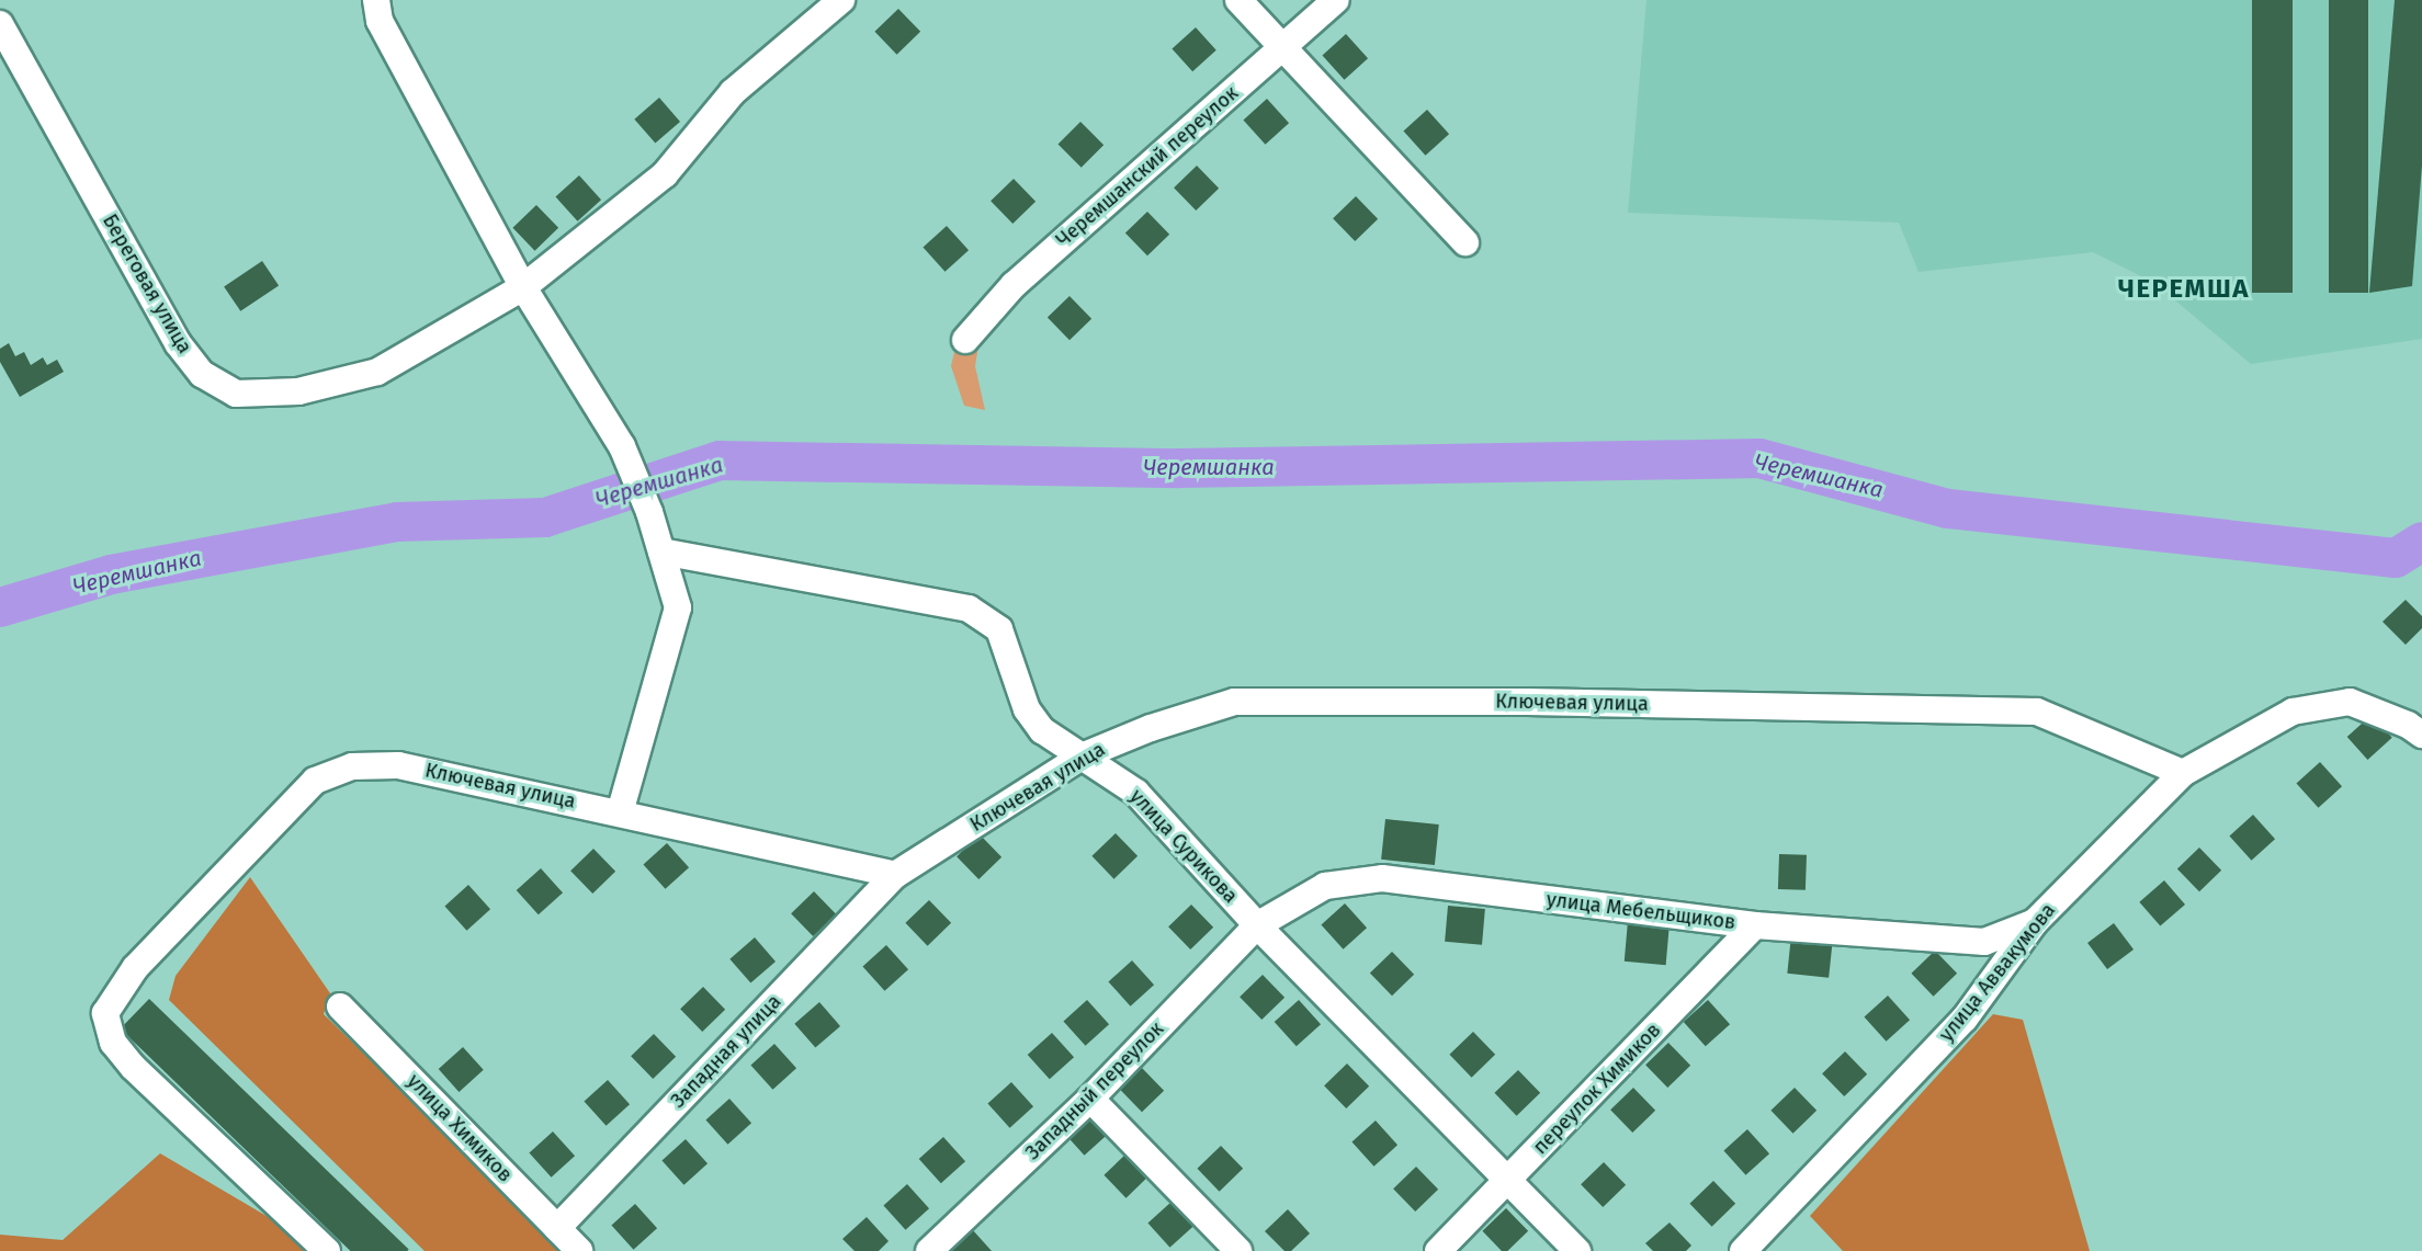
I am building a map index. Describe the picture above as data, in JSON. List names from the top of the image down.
{
  "streets": {
    "street": [
      "Черемшанский переулок",
      "Береговая улица",
      "Ключевая улица",
      "улица Сурикова",
      "улица Мебельщиков",
      "улица Аввакумова",
      "Западная улица",
      "переулок Химиков",
      "Западный переулок",
      "улица Химиков"
    ]
  },
  "crossings": [
    ["Ключевая улица", "улица Сурикова"],
    ["Ключевая улица", "улица Аввакумова"],
    ["Ключевая улица", "Западная улица"],
    ["улица Сурикова", "улица Мебельщиков"],
    ["улица Сурикова", "переулок Химиков"],
    ["улица Сурикова", "Западный переулок"],
    ["улица Мебельщиков", "улица Аввакумова"],
    ["улица Мебельщиков", "переулок Химиков"],
    ["улица Мебельщиков", "Западный переулок"],
    ["Западная улица", "улица Химиков"]
  ],
  "districts": ["ЧЕРЕМША"],
  "water": ["Черемшанка"]
}
